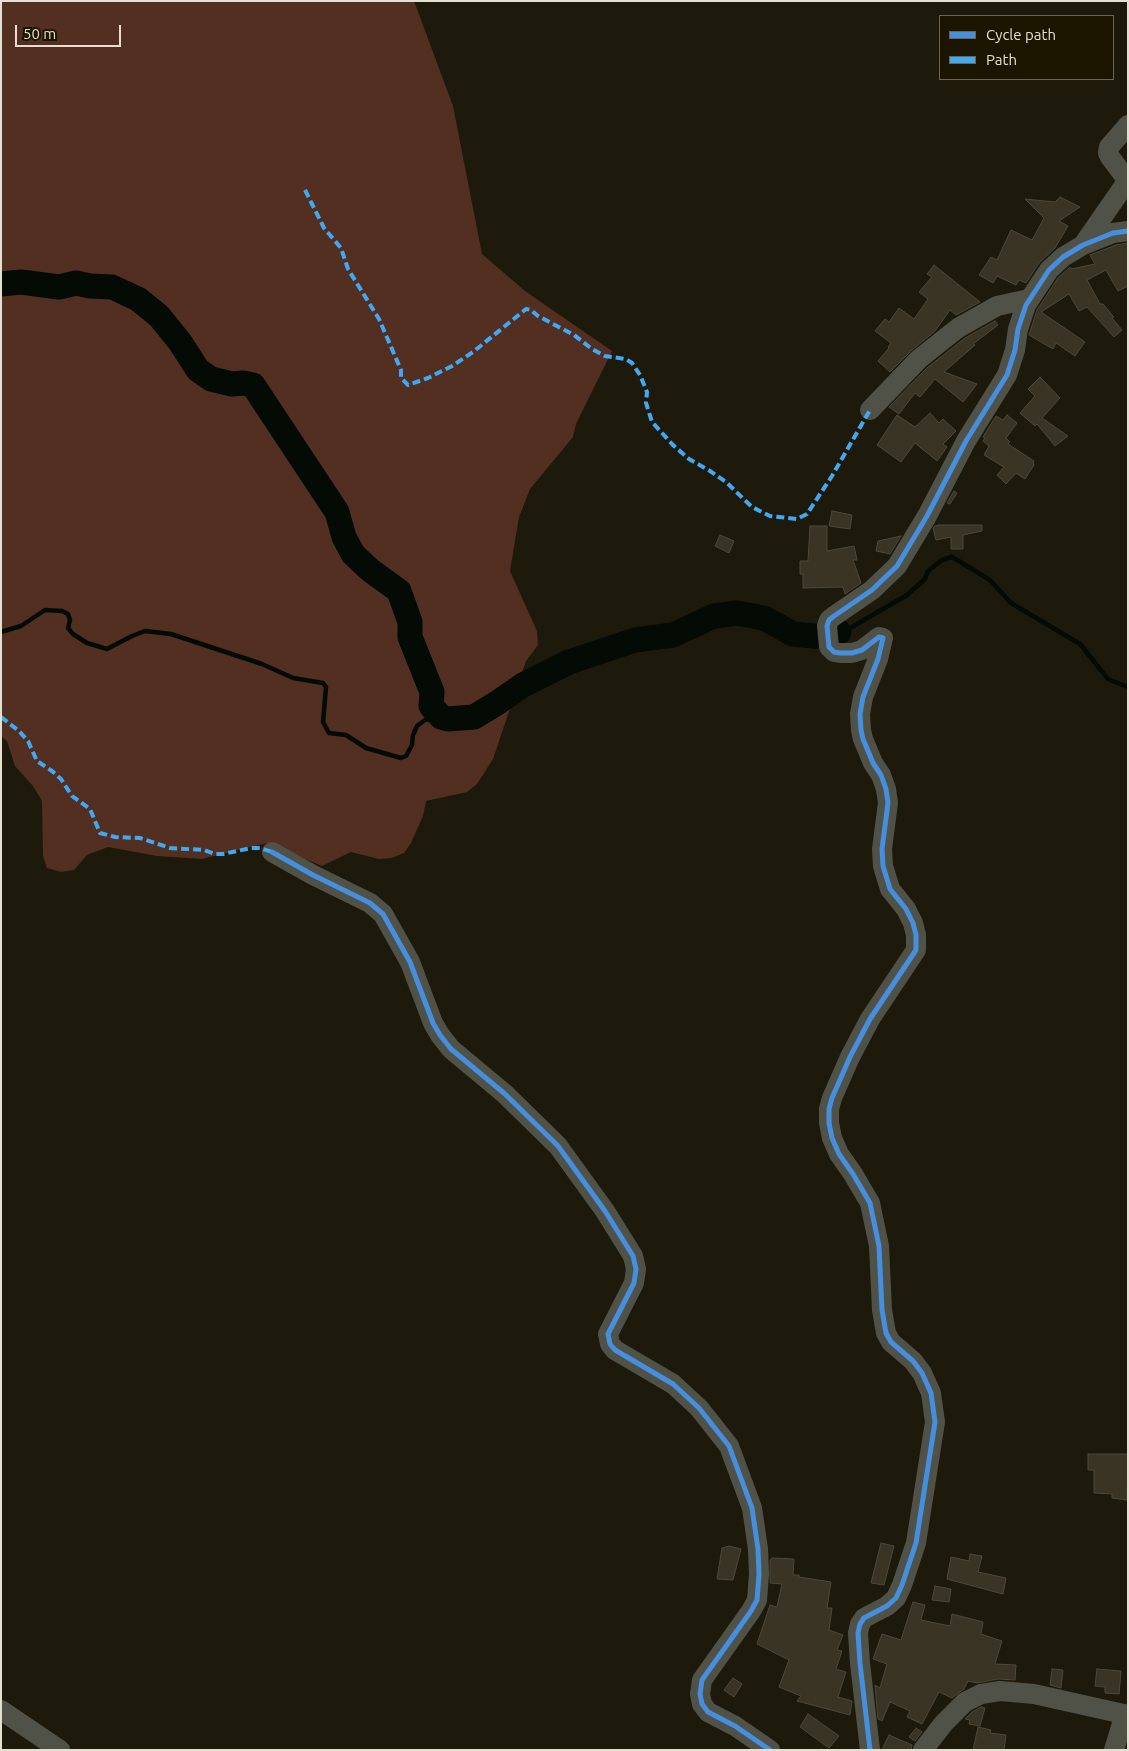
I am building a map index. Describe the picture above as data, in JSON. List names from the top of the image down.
{
  "legend": ["Cycle path", "Path"],
  "scale_bar": "50 m"
}
